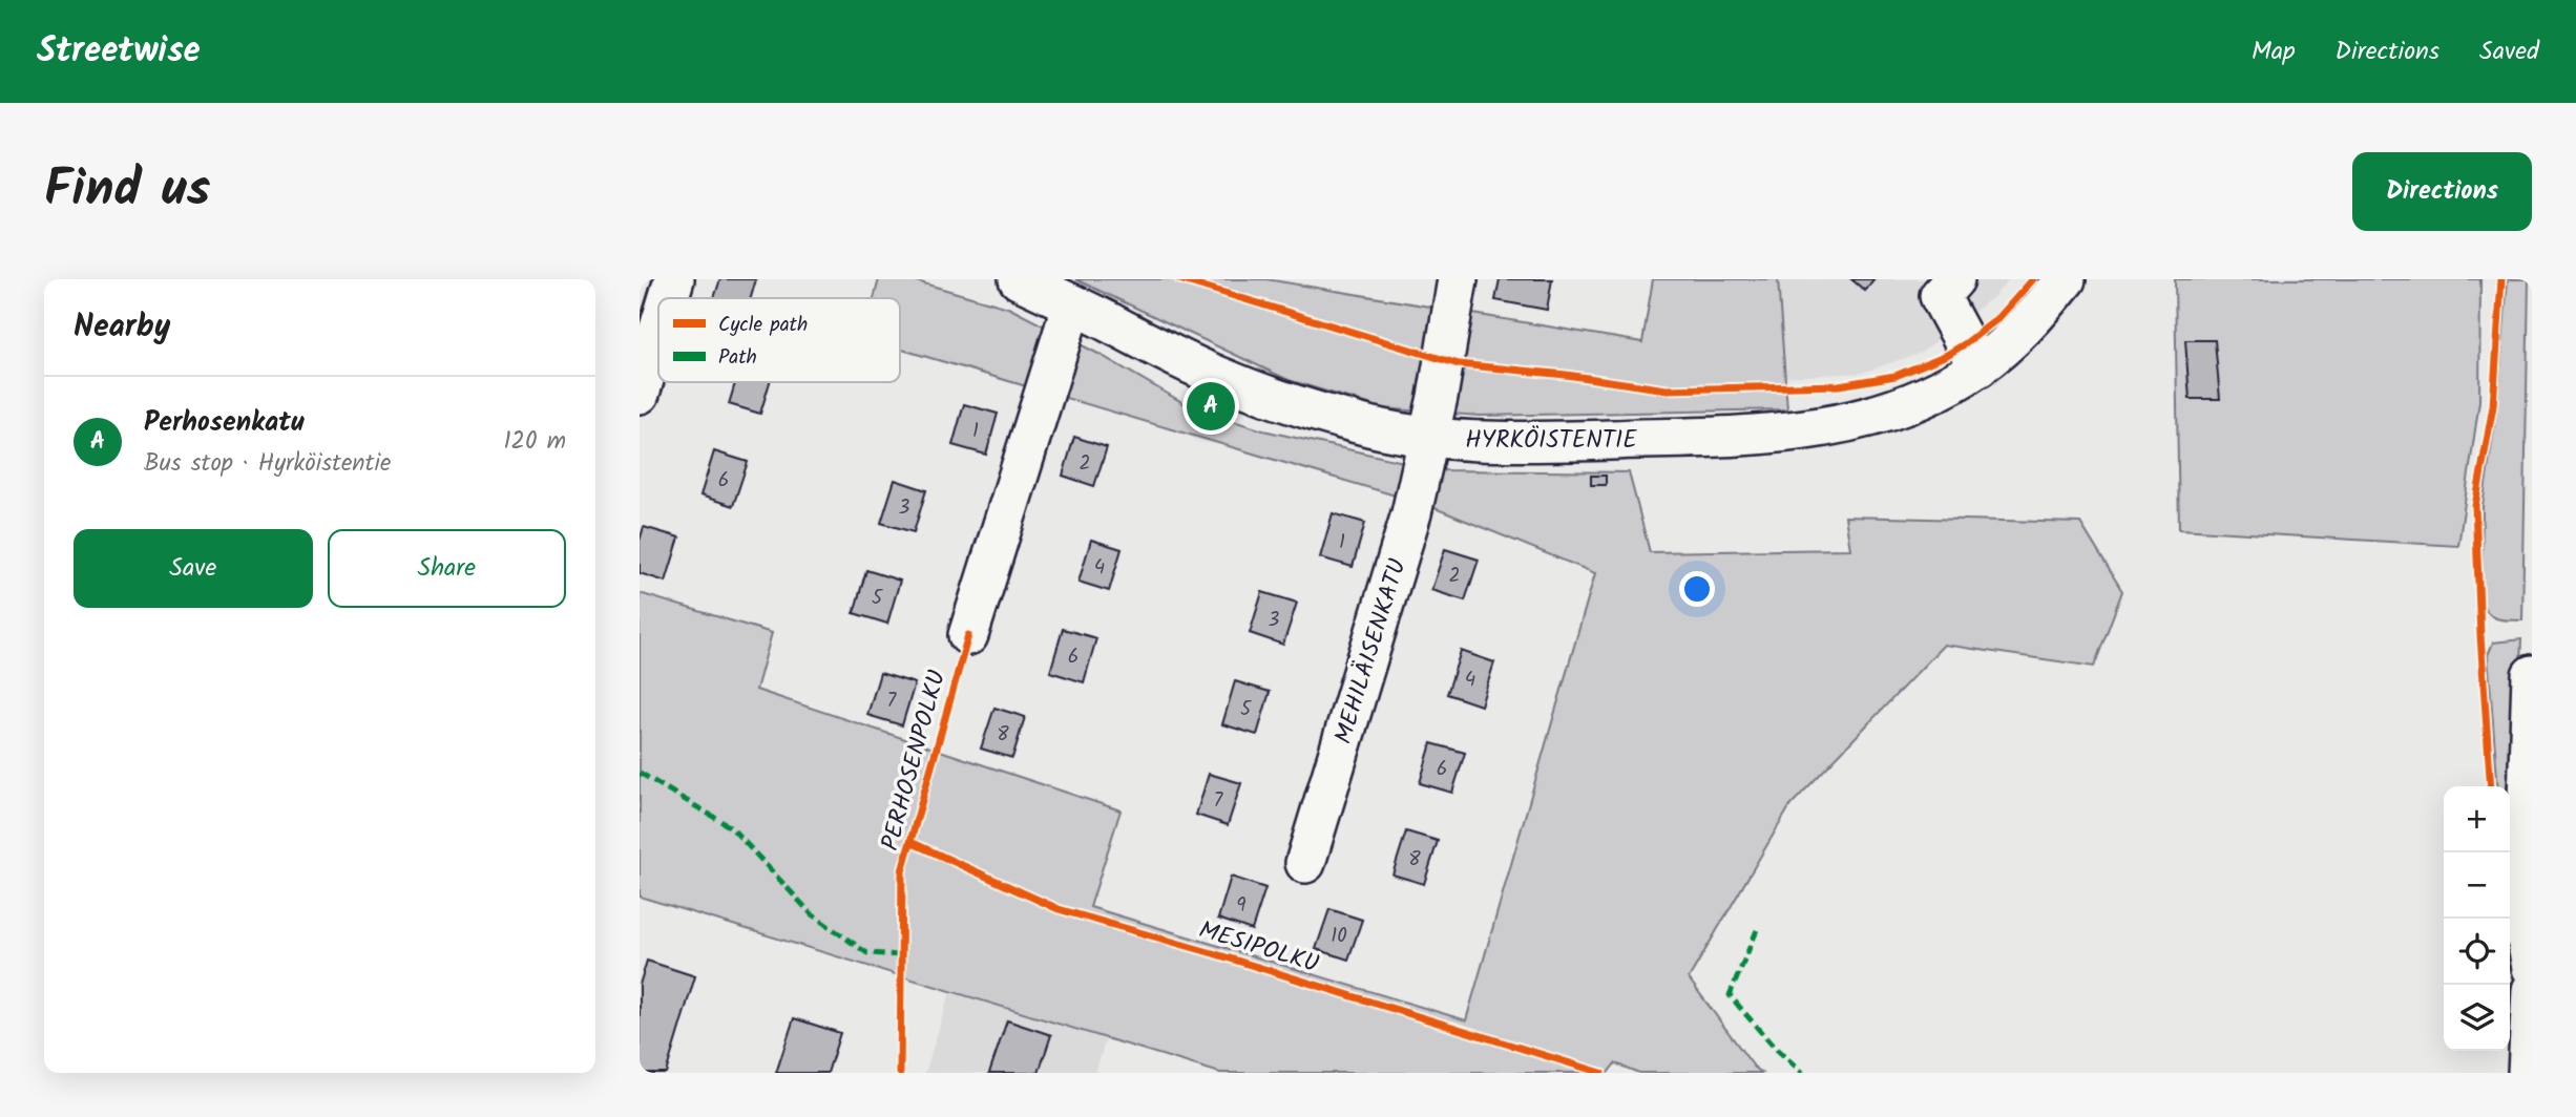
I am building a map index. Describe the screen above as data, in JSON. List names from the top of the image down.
{
  "streets": {
    "street": ["HYRKÖISTENTIE", "MEHILÄISENKATU"],
    "cycle path": ["PERHOSENPOLKU"]
  },
  "crossings": [
    ["HYRKÖISTENTIE", "MEHILÄISENKATU"]
  ],
  "house_numbers": [
    "1",
    "2",
    "6",
    "3",
    "1",
    "4",
    "2",
    "5",
    "3",
    "6",
    "4",
    "7",
    "5",
    "8",
    "6",
    "7",
    "8",
    "9",
    "10"
  ],
  "legend": ["Cycle path", "Path"],
  "page": {
    "header": "Streetwise",
    "nav": ["Map", "Directions", "Saved"],
    "title": "Find us",
    "buttons": [
      "Directions",
      ["Save", "Share"]
    ],
    "heading": "Nearby",
    "list": [
      {
        "mark": "A",
        "name": "Perhosenkatu",
        "note": "Bus stop · Hyrköistentie",
        "value": "120 m"
      }
    ],
    "pins": "A",
    "map_buttons": ["+", "−"]
  }
}
